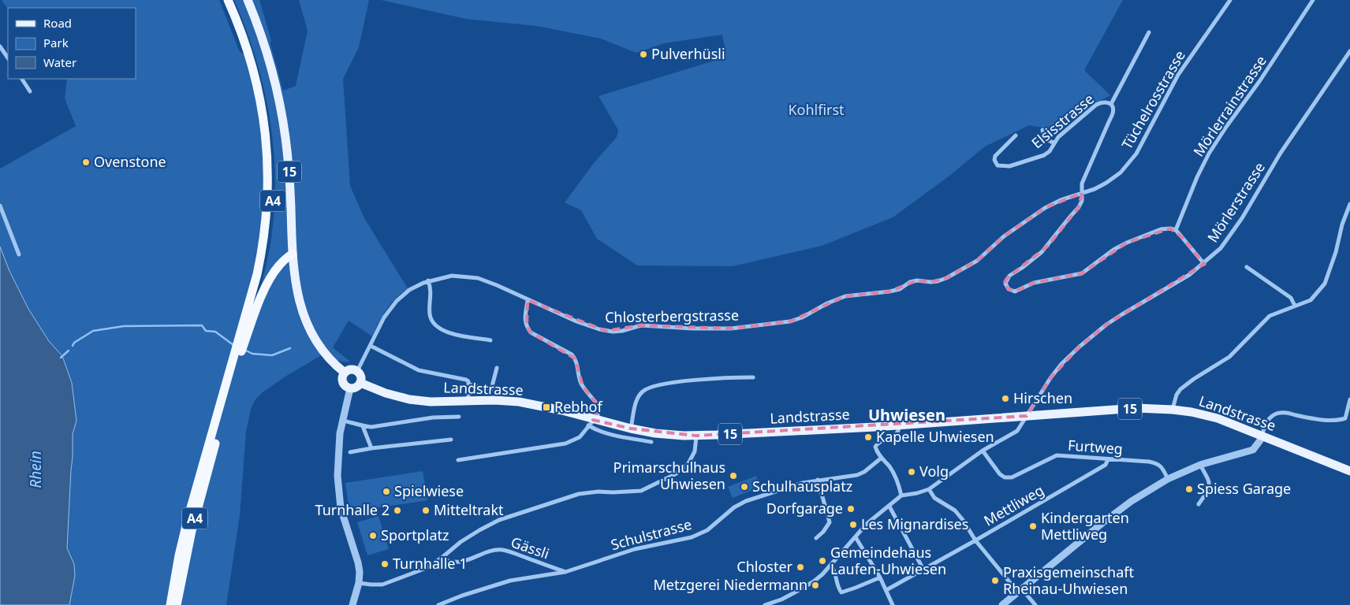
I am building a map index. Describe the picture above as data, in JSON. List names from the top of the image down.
{
  "streets": {
    "highway": ["A4"],
    "main road": ["15", "Landstrasse"],
    "street": [
      "Tüchelrosstrasse",
      "Mörlerrainstrasse",
      "Elsisstrasse",
      "Mörlerstrasse",
      "Chlosterbergstrasse",
      "Furtweg",
      "Mettliweg",
      "Schulstrasse",
      "Gässli"
    ]
  },
  "crossings": [
    ["Tüchelrosstrasse", "Elsisstrasse"],
    ["Tüchelrosstrasse", "Chlosterbergstrasse"],
    ["Mörlerrainstrasse", "Elsisstrasse"],
    ["Elsisstrasse", "Chlosterbergstrasse"],
    ["15", "Chlosterbergstrasse"],
    ["15", "Landstrasse"],
    ["Mörlerstrasse", "Landstrasse"],
    ["Mörlerstrasse", "Furtweg"],
    ["Chlosterbergstrasse", "Landstrasse"],
    ["Furtweg", "Mettliweg"],
    ["Schulstrasse", "Gässli"]
  ],
  "districts": ["Uhwiesen"],
  "water": ["Rhein"],
  "parks": ["Kohlfirst"],
  "places": {
    "other": [
      "Pulverhüsli",
      "Ovenstone",
      "Hirschen",
      "Kapelle Uhwiesen",
      "Volg",
      "Primarschulhaus Uhwiesen",
      "Schulhausplatz",
      "Spiess Garage",
      "Spielwiese",
      "Dorfgarage",
      "Turnhalle 2",
      "Mitteltrakt",
      "Les Mignardises",
      "Kindergarten Mettliweg",
      "Sportplatz",
      "Gemeindehaus Laufen-Uhwiesen",
      "Turnhalle 1",
      "Chloster",
      "Praxisgemeinschaft Rheinau-Uhwiesen",
      "Metzgerei Niedermann"
    ],
    "transit": ["Rebhof"]
  },
  "legend": ["Road", "Park", "Water"]
}
